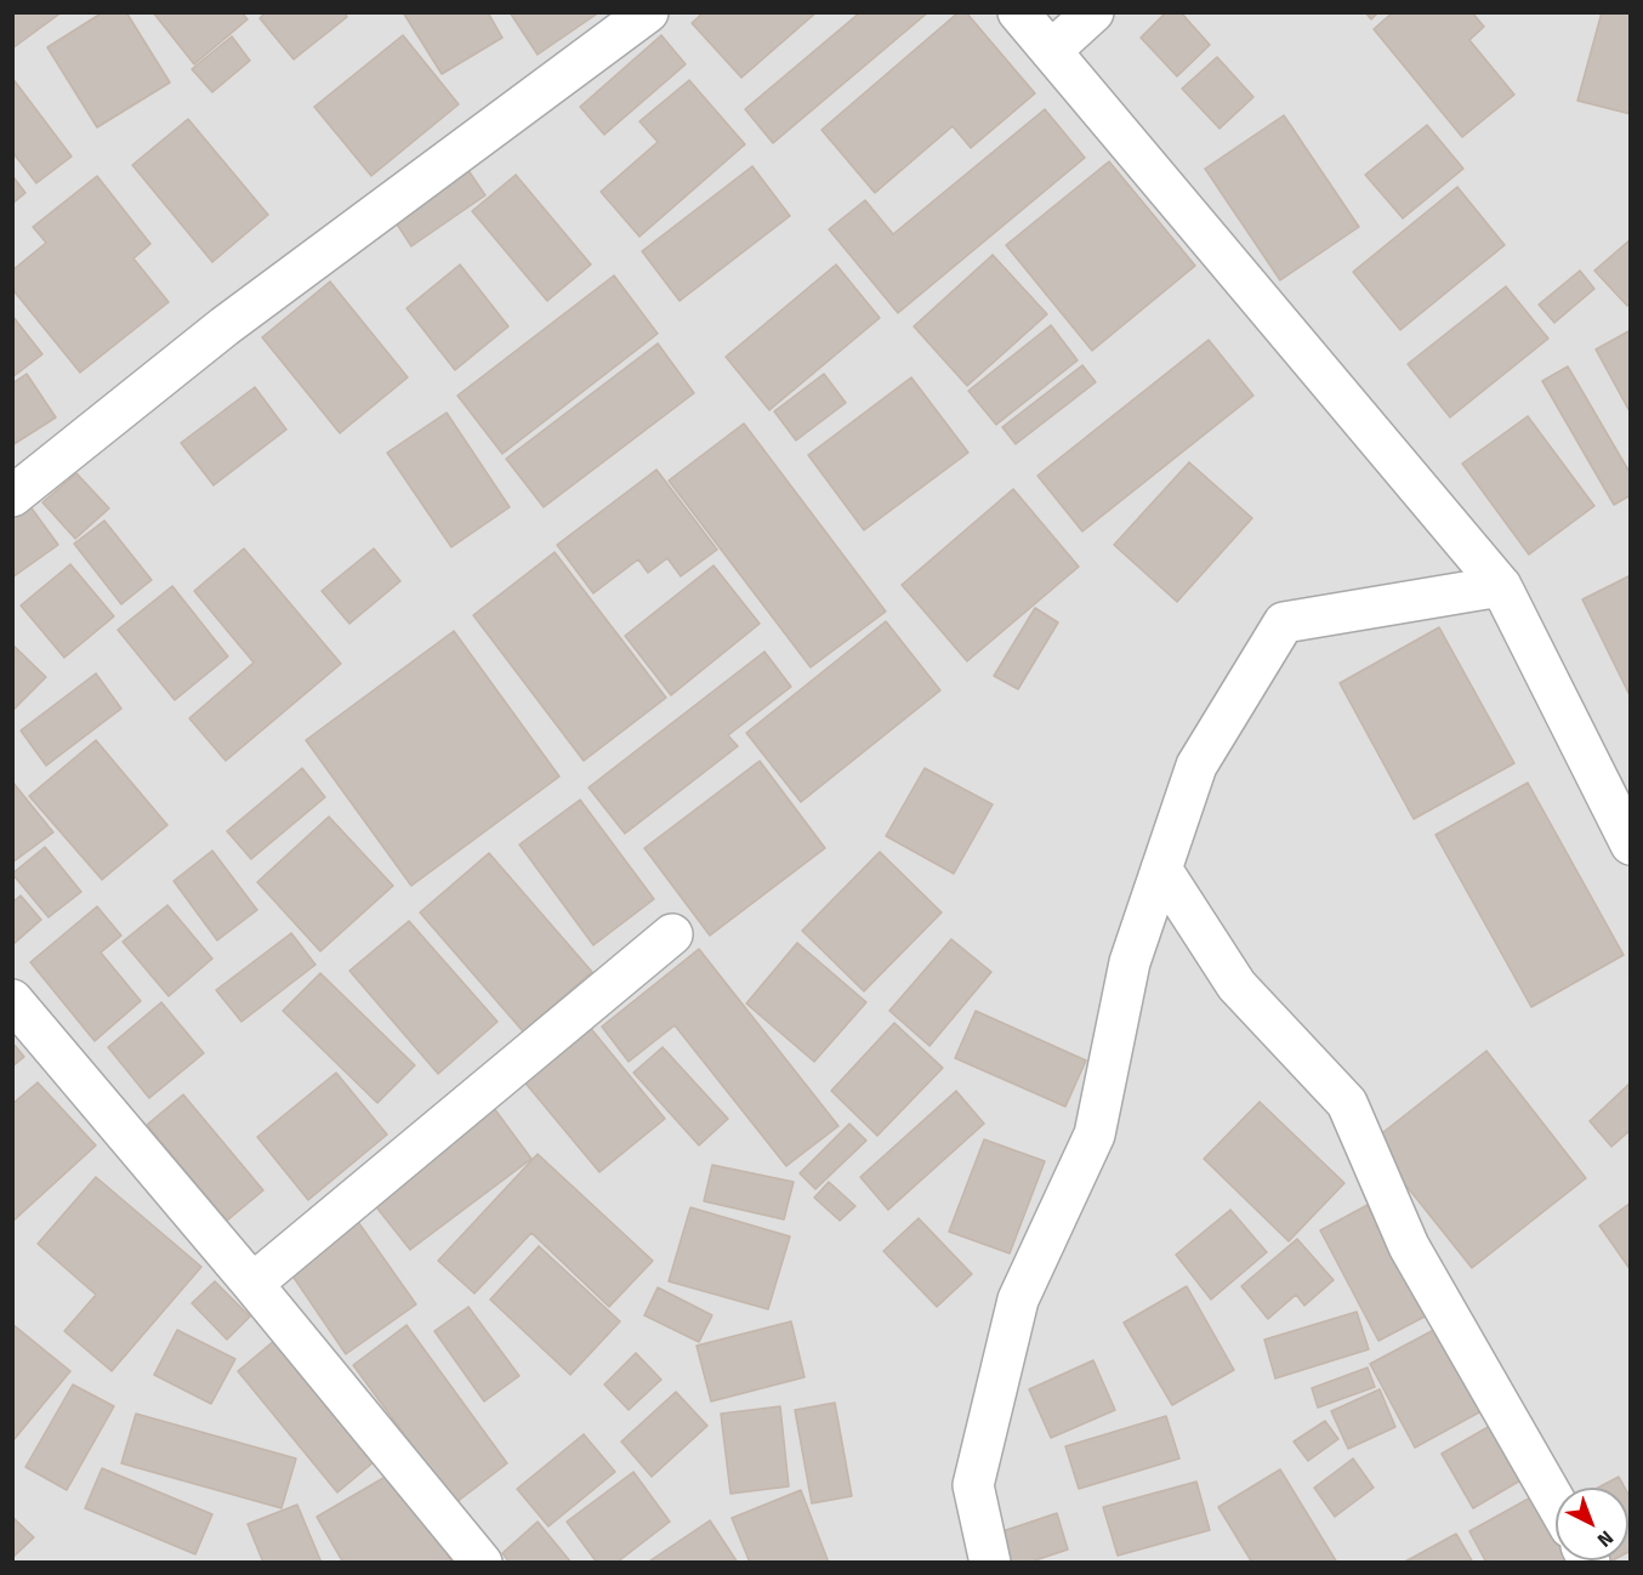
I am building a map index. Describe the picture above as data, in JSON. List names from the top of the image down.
{
  "north": "bottom right"
}
